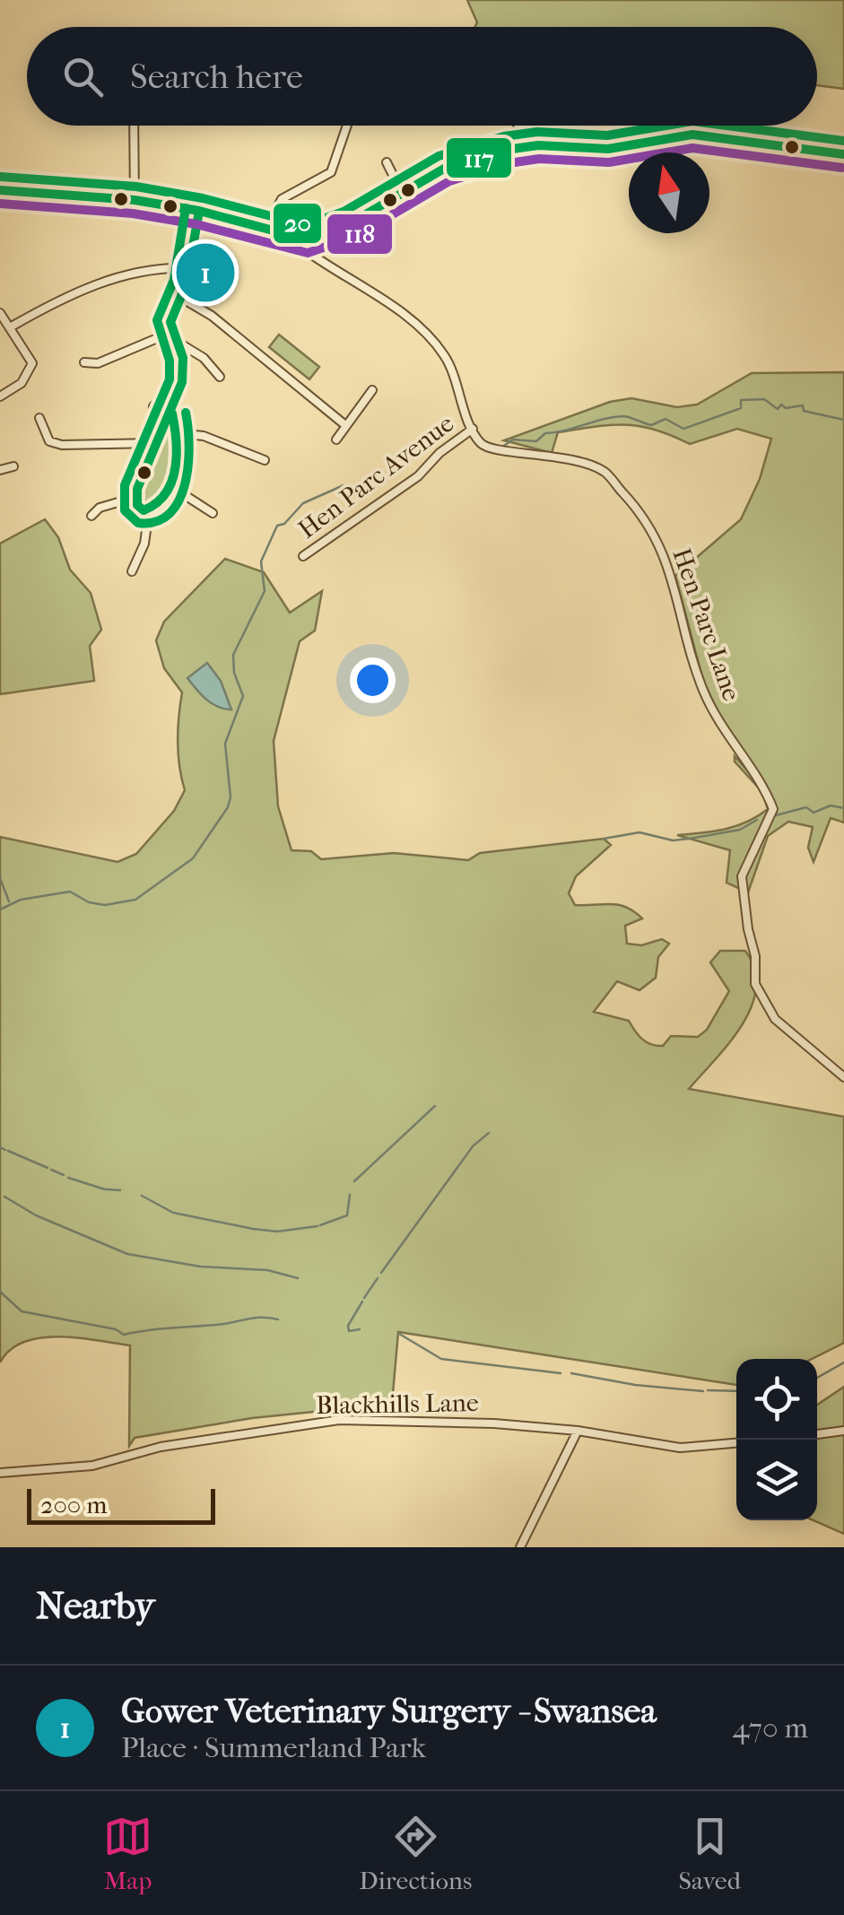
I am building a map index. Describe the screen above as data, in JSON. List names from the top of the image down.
{
  "streets": {
    "street": ["Hen Parc Avenue", "Hen Parc Lane", "Blackhills Lane"]
  },
  "crossings": [
    ["Hen Parc Avenue", "Hen Parc Lane"]
  ],
  "lines": ["transit line 20", "transit line 117", "transit line 118"],
  "scale_bar": "200 m",
  "north": "top",
  "page": {
    "search": "Search here",
    "pins": "1",
    "scale": "200 m",
    "heading": "Nearby",
    "list": [
      {
        "mark": "1",
        "name": "Gower Veterinary Surgery - Swansea",
        "note": "Place · Summerland Park",
        "value": "470 m"
      }
    ],
    "nav": ["Map", "Directions", "Saved"]
  }
}
